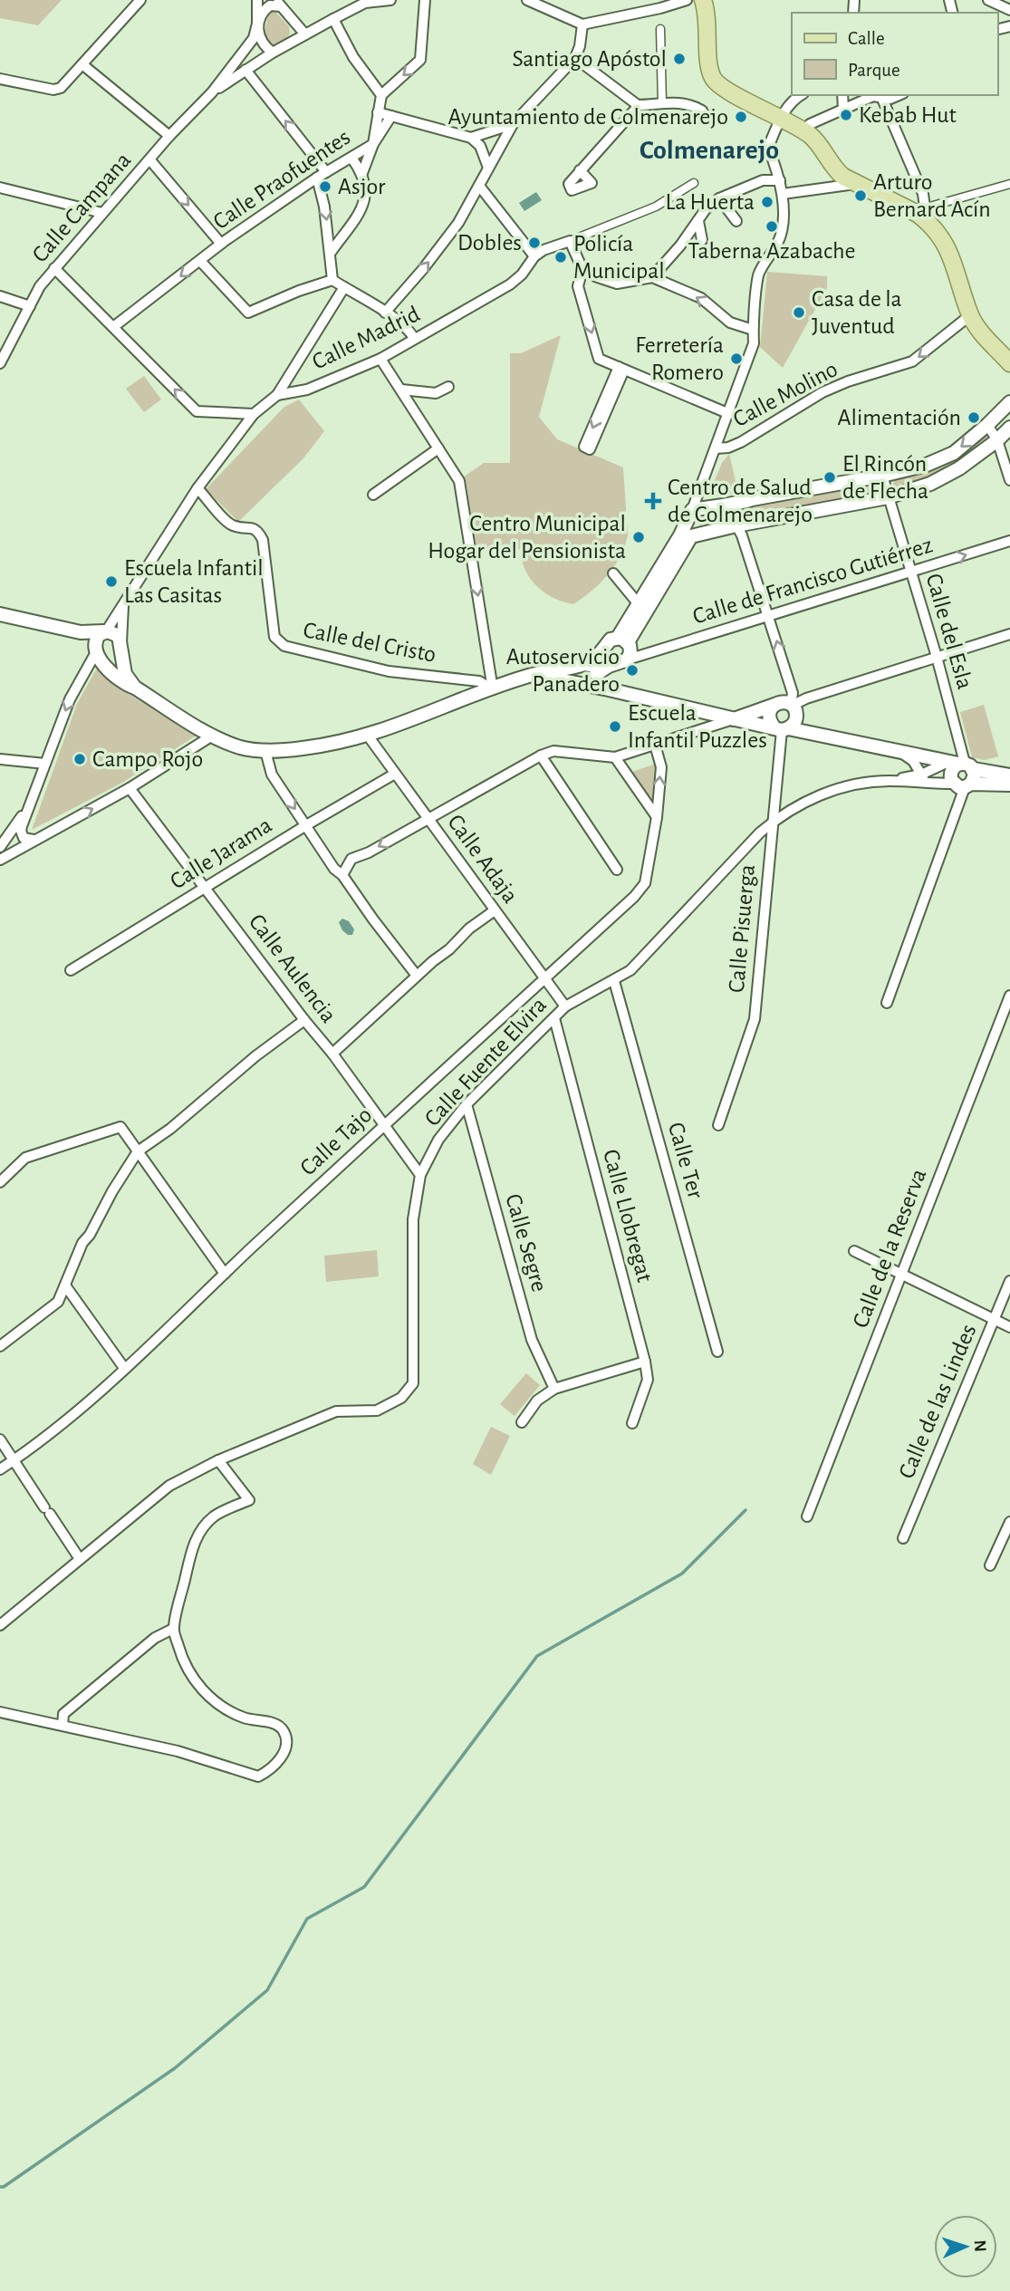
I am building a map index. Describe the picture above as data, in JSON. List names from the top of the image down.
{
  "streets": {
    "street": [
      "Calle Praofuentes",
      "Calle Campana",
      "Calle Madrid",
      "Calle Molino",
      "Calle de Francisco Gutiérrez",
      "Calle del Esla",
      "Calle del Cristo",
      "Calle Jarama",
      "Calle Adaja",
      "Calle Pisuerga",
      "Calle Aulencia",
      "Calle Fuente Elvira",
      "Calle Tajo",
      "Calle Ter",
      "Calle Llobregat",
      "Calle Segre",
      "Calle de la Reserva",
      "Calle de las Lindes"
    ]
  },
  "crossings": [
    ["Calle Madrid", "Calle del Cristo"],
    ["Calle de Francisco Gutiérrez", "Calle del Esla"],
    ["Calle Jarama", "Calle Adaja"],
    ["Calle Jarama", "Calle Aulencia"],
    ["Calle Adaja", "Calle Fuente Elvira"],
    ["Calle Adaja", "Calle Tajo"],
    ["Calle Pisuerga", "Calle Fuente Elvira"],
    ["Calle Aulencia", "Calle Fuente Elvira"],
    ["Calle Aulencia", "Calle Tajo"],
    ["Calle Fuente Elvira", "Calle Ter"],
    ["Calle Fuente Elvira", "Calle Llobregat"],
    ["Calle Fuente Elvira", "Calle Segre"]
  ],
  "districts": ["Colmenarejo"],
  "places": {
    "other": [
      "Santiago Apóstol",
      "Kebab Hut",
      "Ayuntamiento de Colmenarejo",
      "Asjor",
      "Arturo Bernard Acín",
      "La Huerta",
      "Taberna Azabache",
      "Dobles",
      "Policía Municipal",
      "Casa de la Juventud",
      "Ferretería Romero",
      "Alimentación",
      "El Rincón de Flecha",
      "Centro Municipal Hogar del Pensionista",
      "Escuela Infantil Las Casitas",
      "Autoservicio Panadero",
      "Escuela Infantil Puzzles",
      "Campo Rojo"
    ],
    "health": ["Centro de Salud de Colmenarejo"]
  },
  "legend": ["Calle", "Parque"],
  "north": "right"
}
